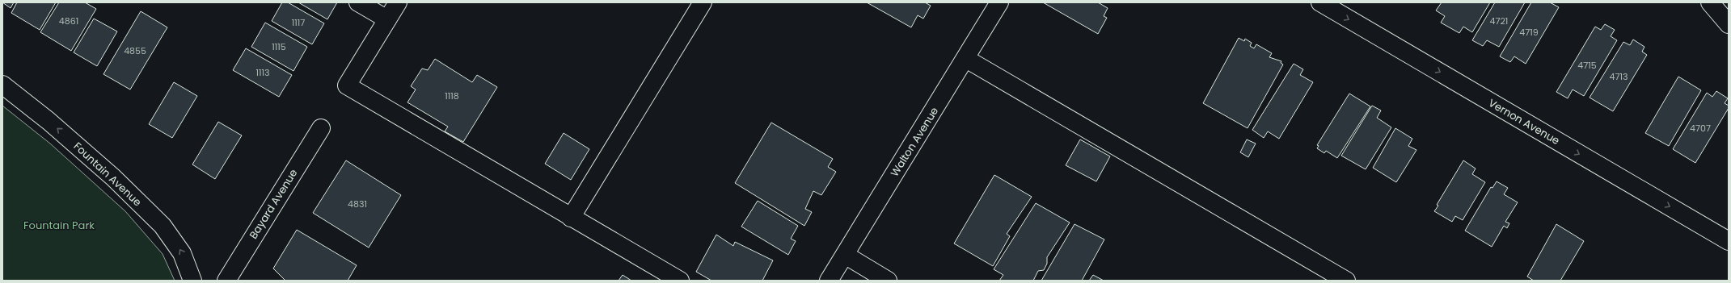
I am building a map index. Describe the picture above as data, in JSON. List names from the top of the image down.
{
  "streets": {
    "street": [
      "Vernon Avenue",
      "Walton Avenue",
      "Fountain Avenue",
      "Bayard Avenue"
    ]
  },
  "one_way": ["Vernon Avenue", "Fountain Avenue"],
  "parks": ["Fountain Park"],
  "house_numbers": [
    "4861",
    "4721",
    "1117",
    "4719",
    "1115",
    "4855",
    "4715",
    "1113",
    "4713",
    "1118",
    "4707",
    "4831"
  ]
}
